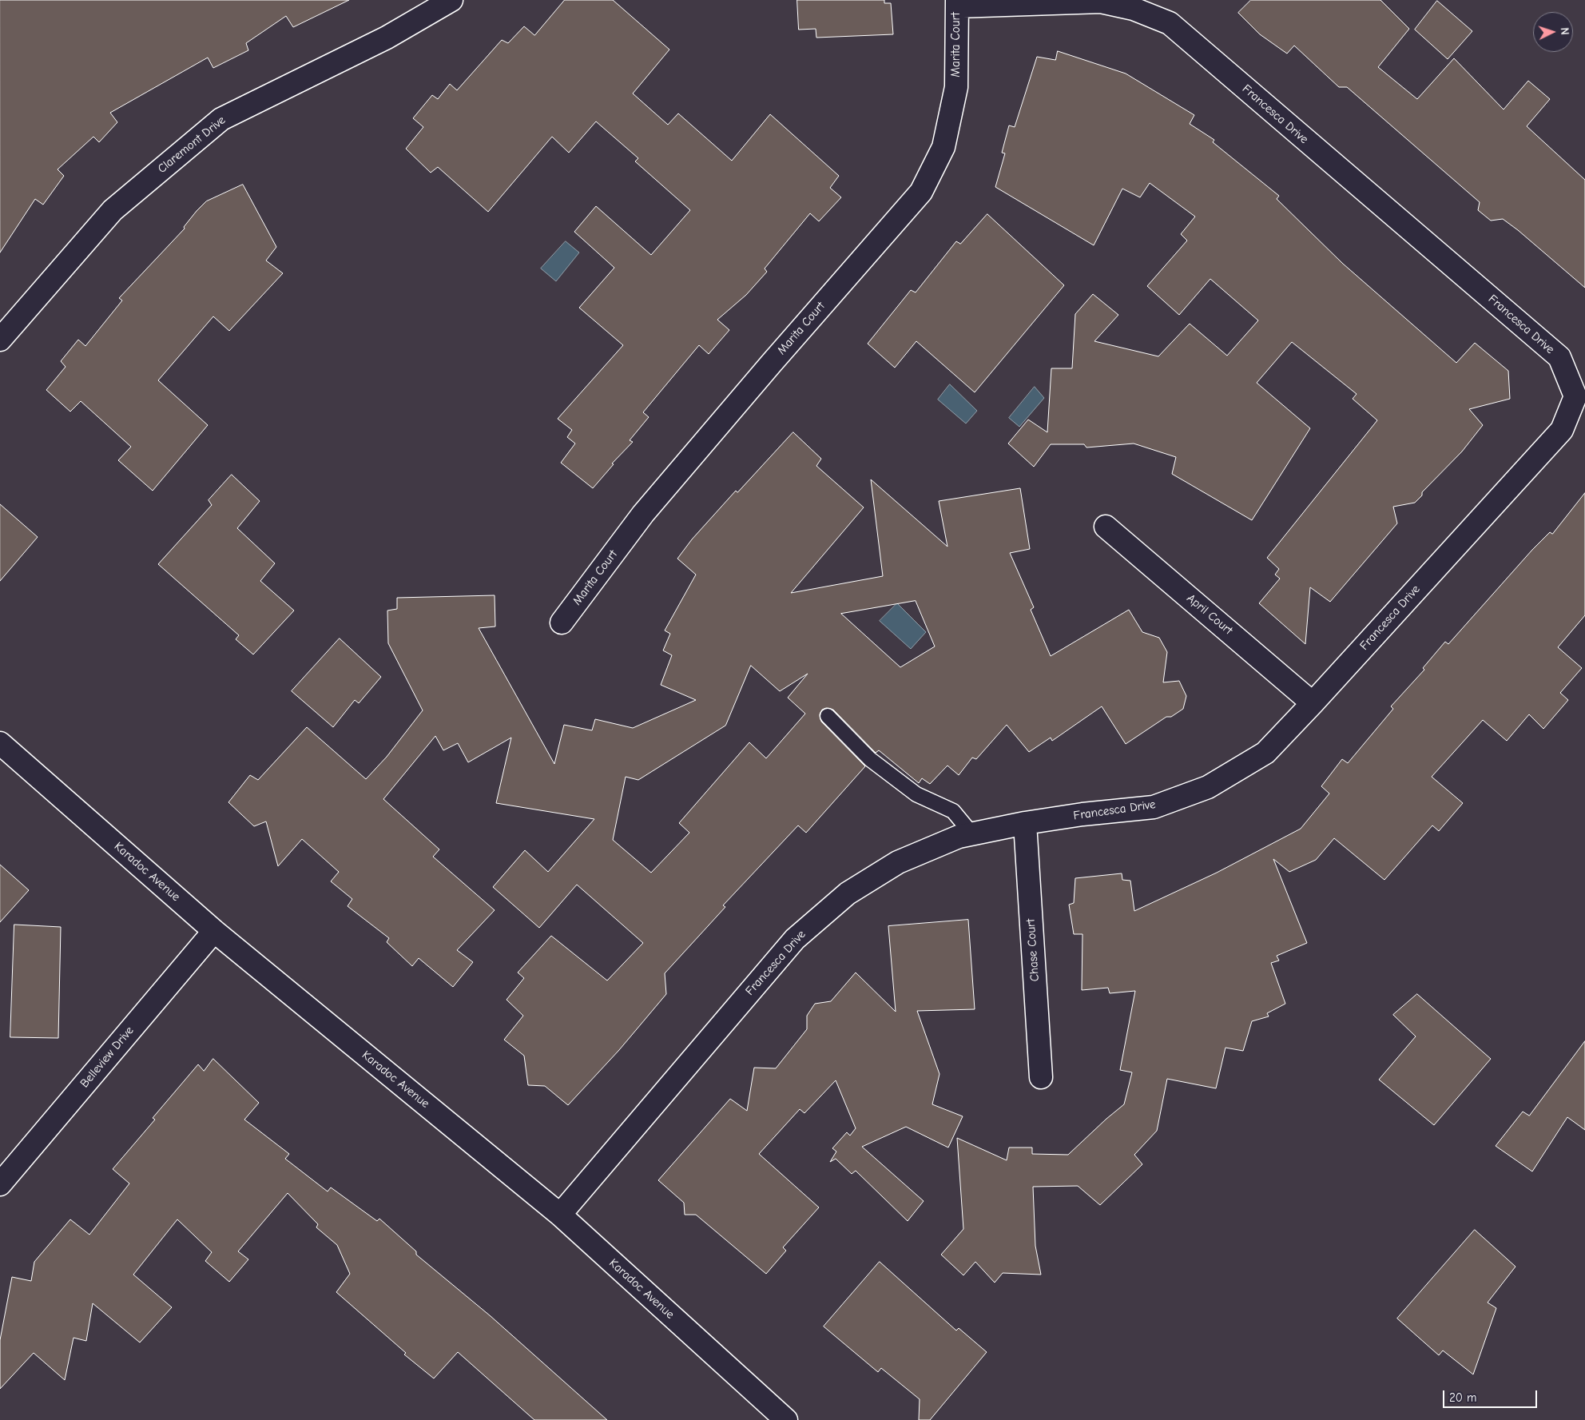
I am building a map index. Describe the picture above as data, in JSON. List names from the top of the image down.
{
  "streets": {
    "street": [
      "Marita Court",
      "Francesca Drive",
      "Claremont Drive",
      "April Court",
      "Karadoc Avenue",
      "Chase Court",
      "Belleview Drive"
    ]
  },
  "crossings": [
    ["Marita Court", "Francesca Drive"],
    ["Francesca Drive", "April Court"],
    ["Francesca Drive", "Karadoc Avenue"],
    ["Francesca Drive", "Chase Court"],
    ["Karadoc Avenue", "Belleview Drive"]
  ],
  "scale_bar": "20 m",
  "north": "right"
}
